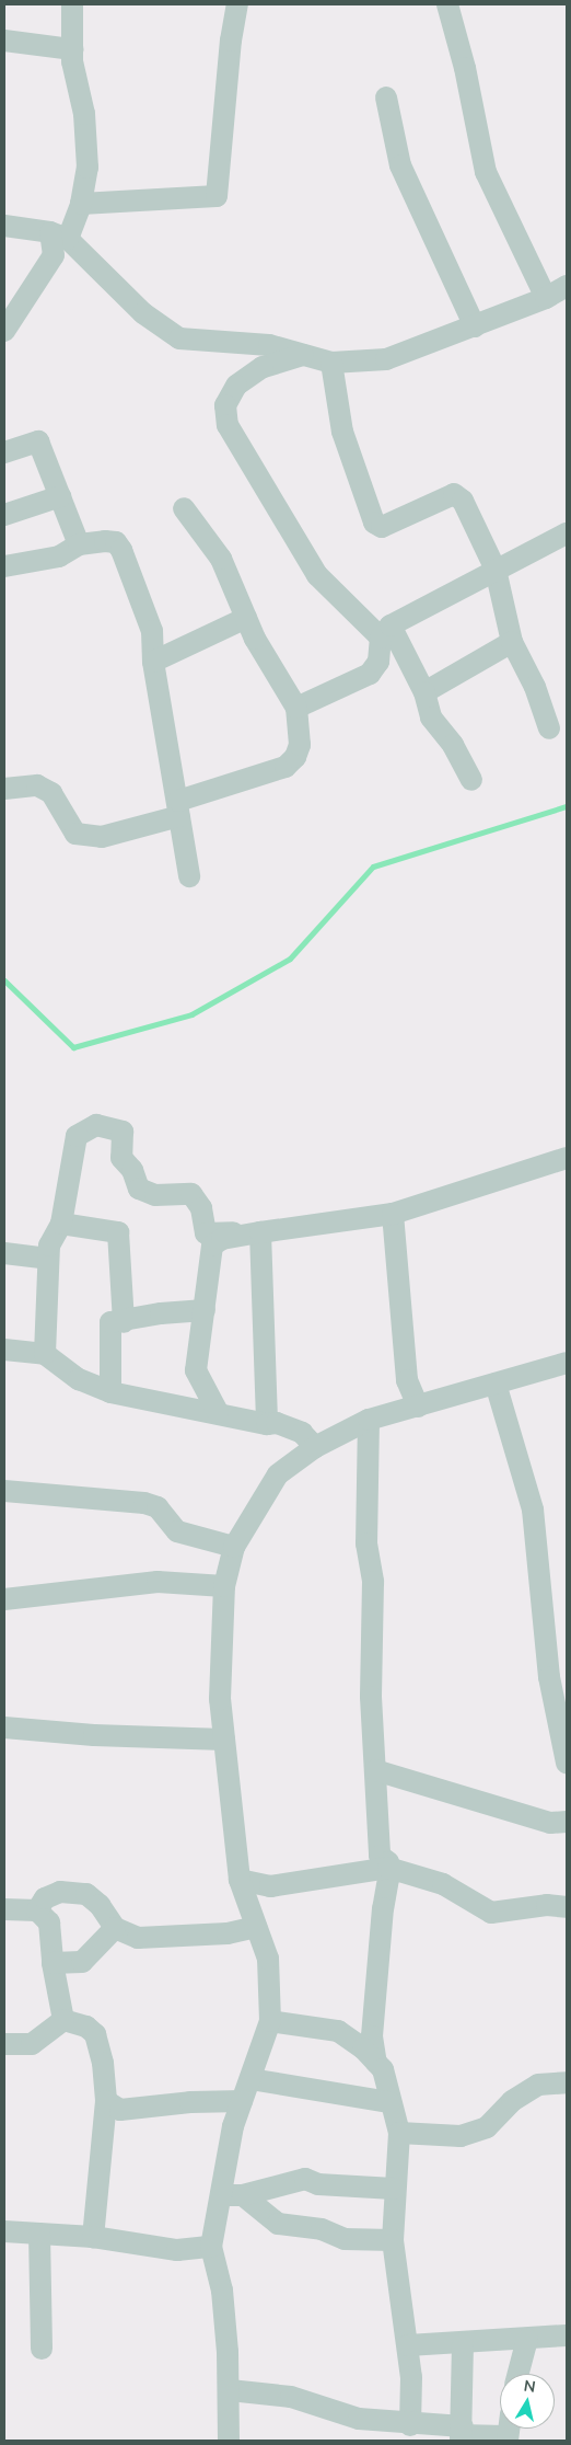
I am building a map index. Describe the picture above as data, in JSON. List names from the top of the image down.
{
  "north": "top"
}
